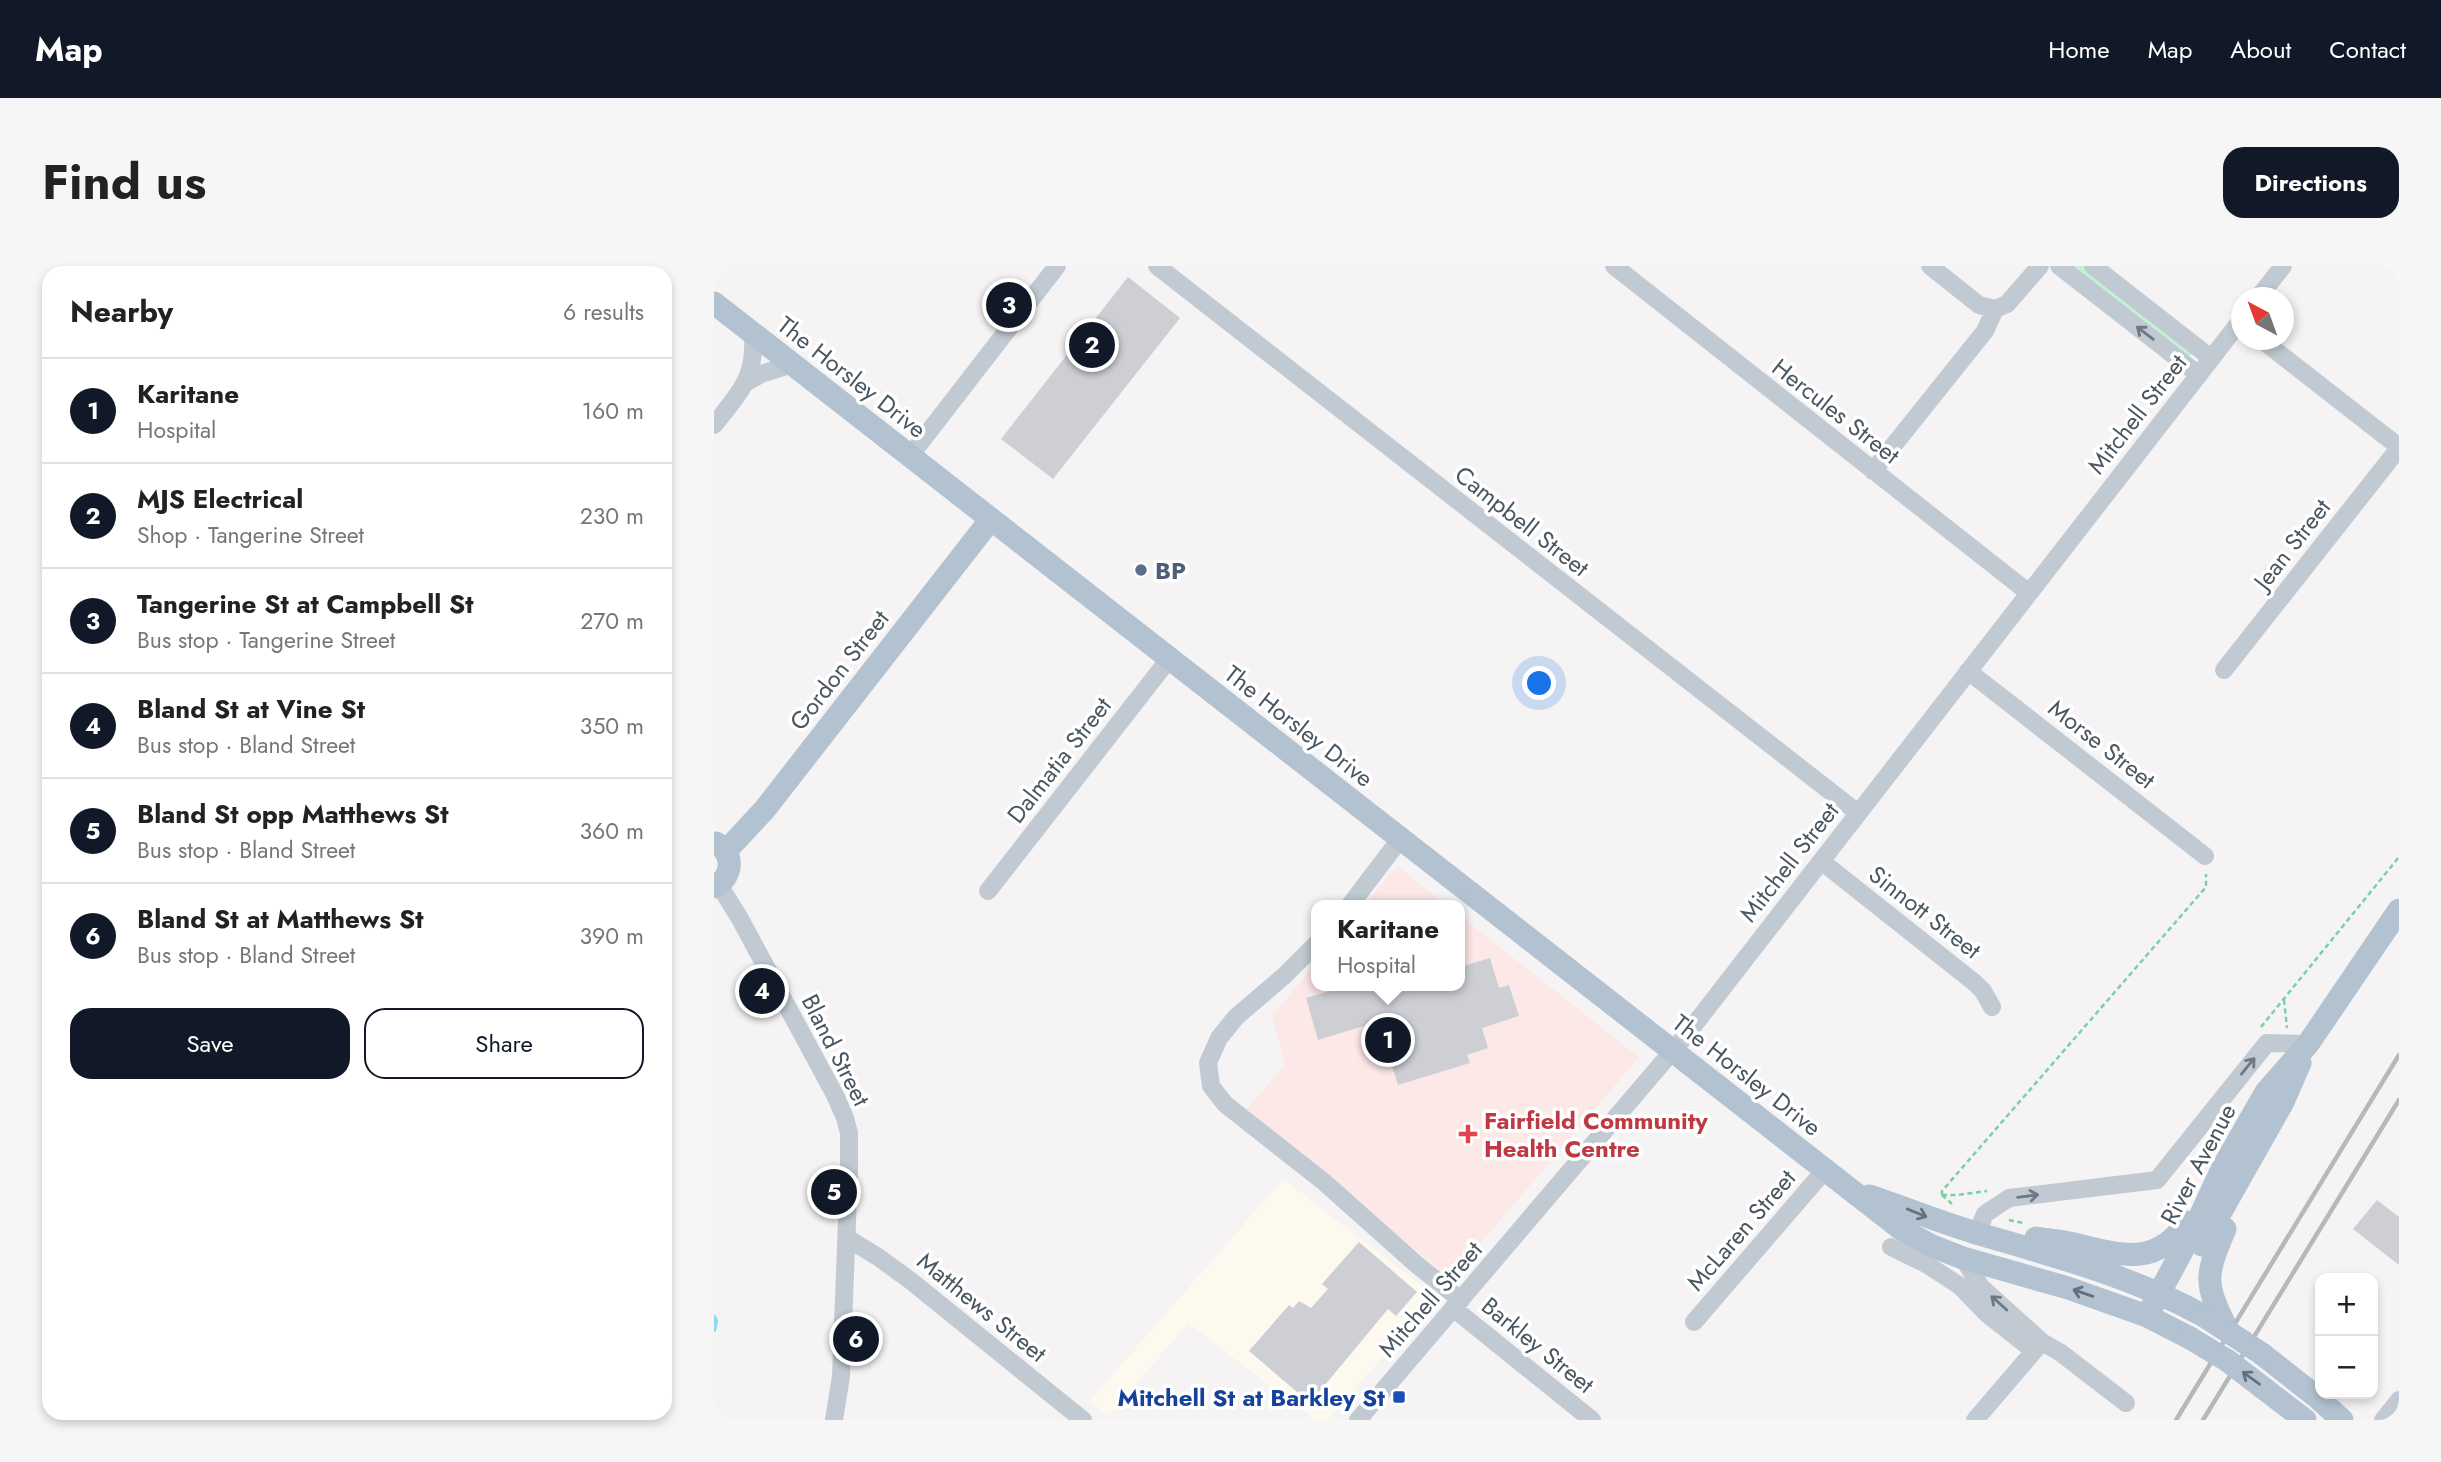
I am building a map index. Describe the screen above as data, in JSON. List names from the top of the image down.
{
  "streets": {
    "main road": ["The Horsley Drive", "Gordon Street", "River Avenue"],
    "street": [
      "Hercules Street",
      "Mitchell Street",
      "Campbell Street",
      "Jean Street",
      "Morse Street",
      "Dalmatia Street",
      "Sinnott Street",
      "Bland Street",
      "McLaren Street",
      "Matthews Street",
      "Barkley Street"
    ]
  },
  "crossings": [
    ["The Horsley Drive", "Mitchell Street"],
    ["The Horsley Drive", "Gordon Street"],
    ["The Horsley Drive", "Dalmatia Street"],
    ["The Horsley Drive", "River Avenue"],
    ["The Horsley Drive", "McLaren Street"],
    ["Hercules Street", "Mitchell Street"],
    ["Mitchell Street", "Campbell Street"],
    ["Mitchell Street", "Morse Street"],
    ["Mitchell Street", "Sinnott Street"],
    ["Mitchell Street", "Barkley Street"],
    ["Bland Street", "Matthews Street"]
  ],
  "places": {
    "other": ["BP"],
    "health": ["Fairfield Community Health Centre"],
    "transit": ["Mitchell St at Barkley St"]
  },
  "north": "top left",
  "page": {
    "header": "Map",
    "nav": [
      "Home",
      "Map",
      "About",
      "Contact"
    ],
    "title": "Find us",
    "buttons": [
      "Directions",
      ["Save", "Share"]
    ],
    "heading": ["Nearby", "6 results"],
    "pins": [
      "3",
      "2",
      "4",
      "1",
      "5",
      "6"
    ],
    "list": [
      {
        "mark": "1",
        "name": "Karitane",
        "note": "Hospital",
        "value": "160 m"
      },
      {
        "mark": "2",
        "name": "MJS Electrical",
        "note": "Shop · Tangerine Street",
        "value": "230 m"
      },
      {
        "mark": "3",
        "name": "Tangerine St at Campbell St",
        "note": "Bus stop · Tangerine Street",
        "value": "270 m"
      },
      {
        "mark": "4",
        "name": "Bland St at Vine St",
        "note": "Bus stop · Bland Street",
        "value": "350 m"
      },
      {
        "mark": "5",
        "name": "Bland St opp Matthews St",
        "note": "Bus stop · Bland Street",
        "value": "360 m"
      },
      {
        "mark": "6",
        "name": "Bland St at Matthews St",
        "note": "Bus stop · Bland Street",
        "value": "390 m"
      }
    ],
    "popup": ["Karitane", "Hospital"],
    "map_buttons": ["+", "−"]
  }
}
